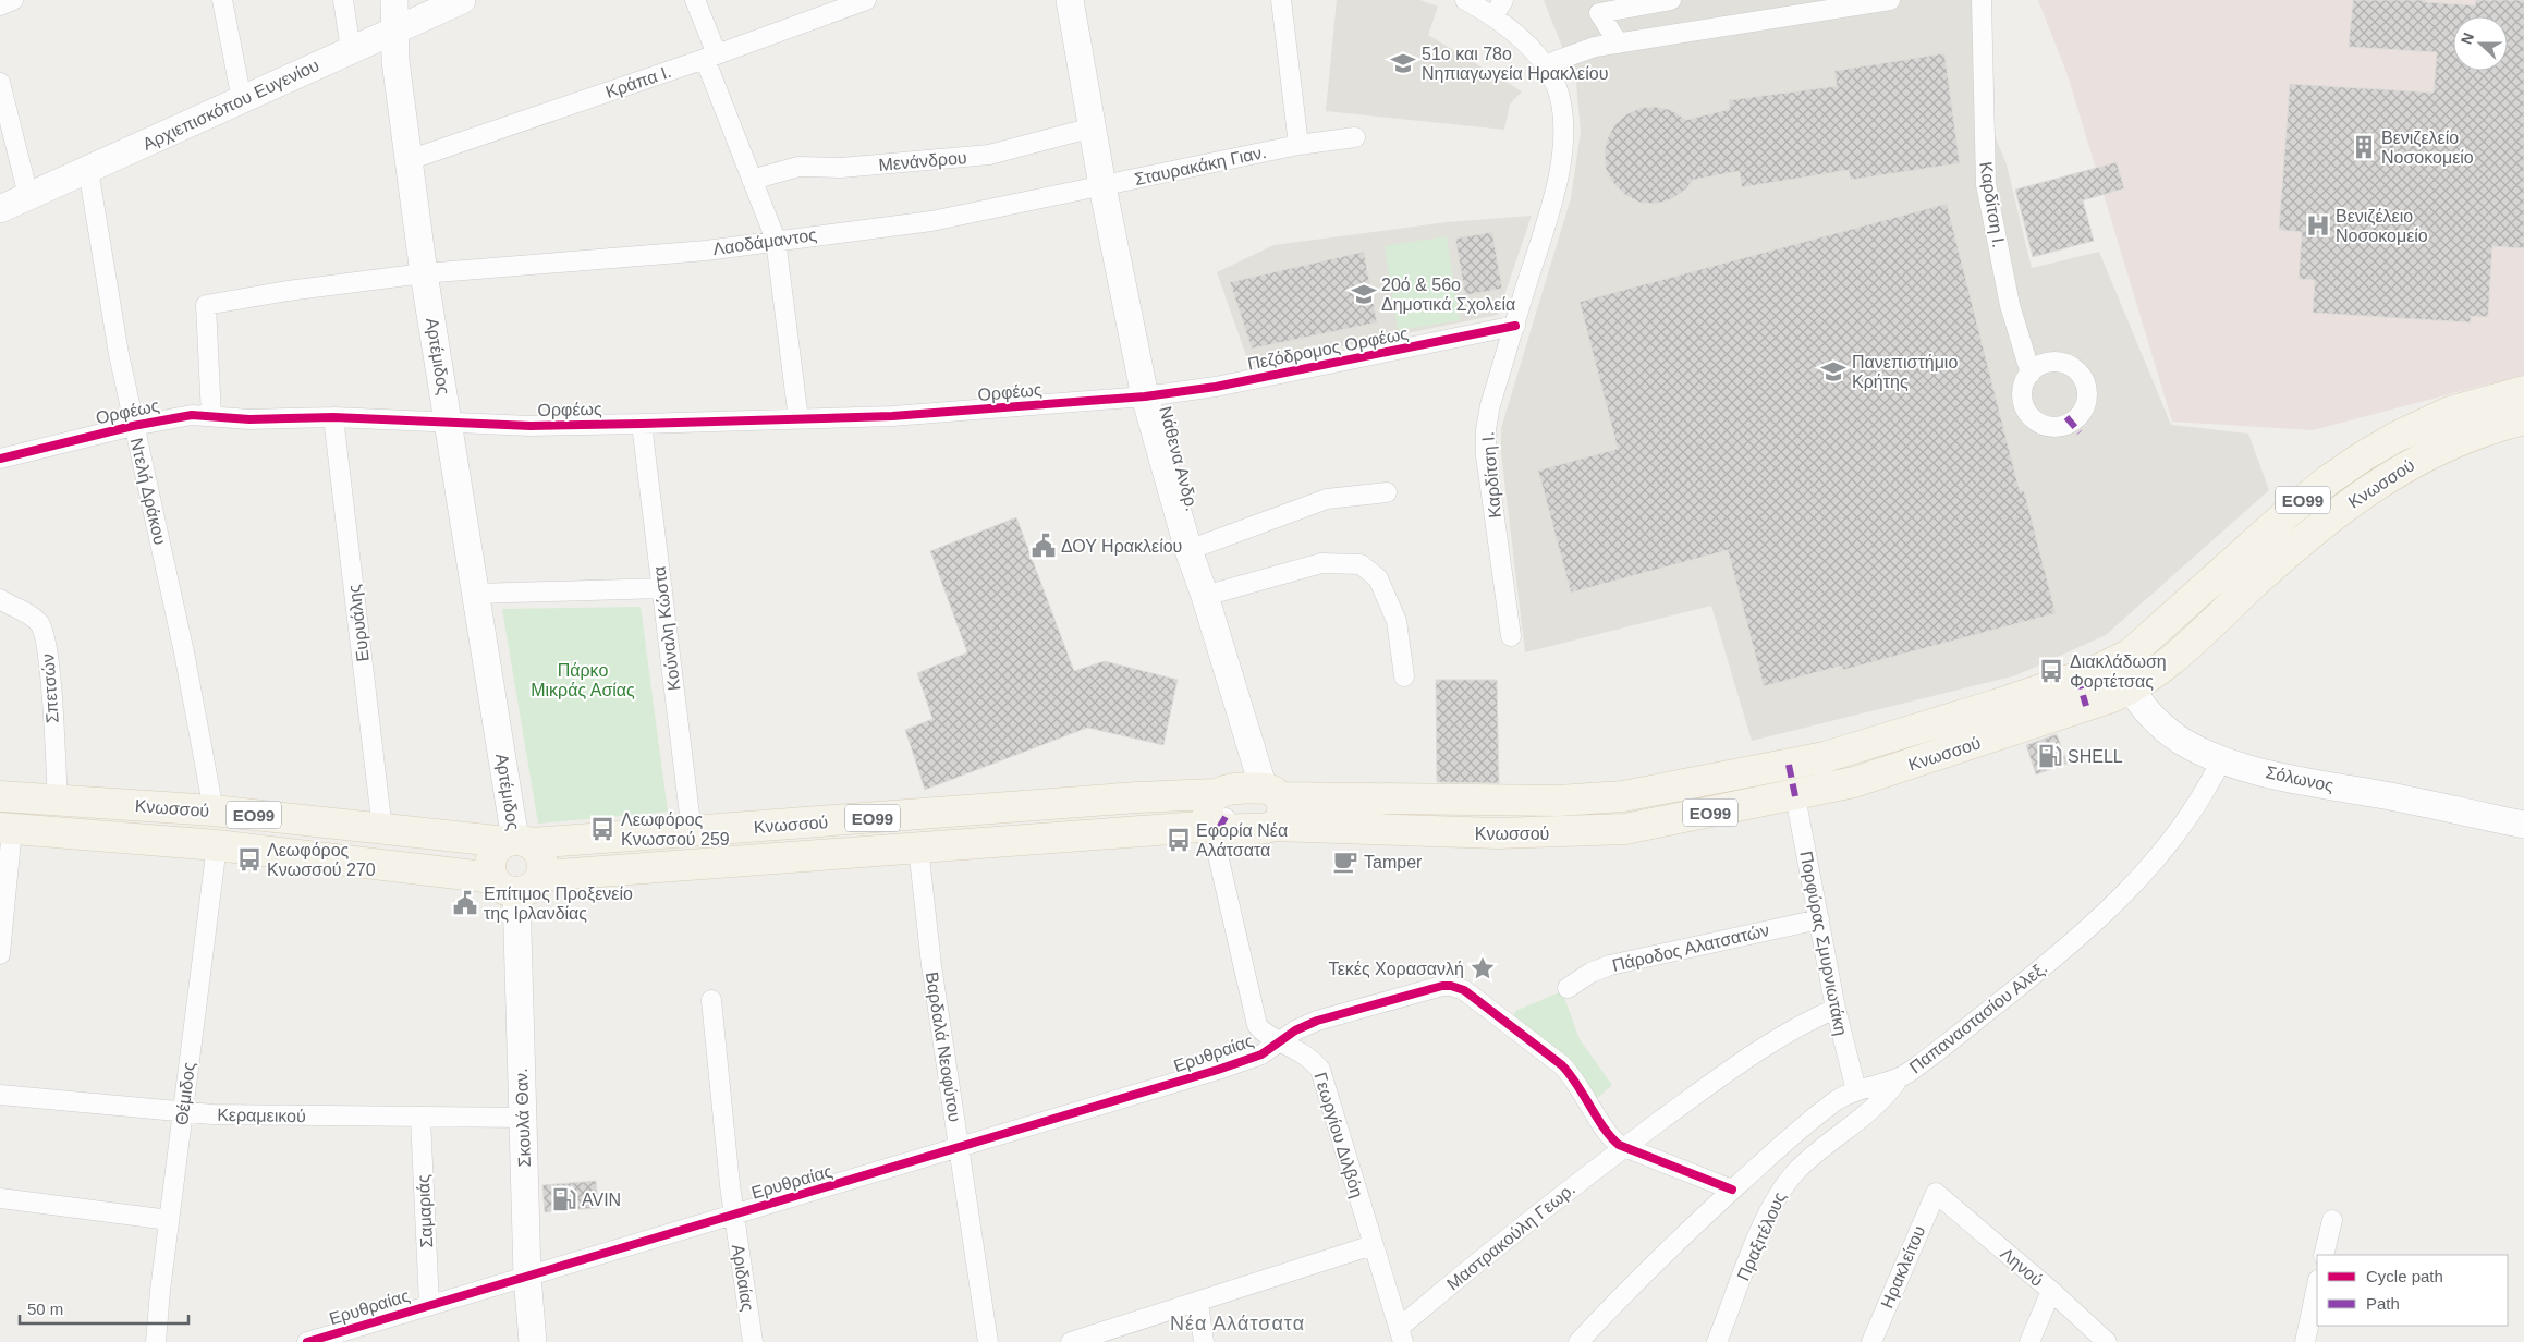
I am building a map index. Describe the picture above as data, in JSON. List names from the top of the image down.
{
  "streets": {
    "main road": ["Κνωσσού", "ΕΟ99"],
    "street": [
      "Κράπα Ι.",
      "Αρχιεπισκόπου Ευγενίου",
      "Μενάνδρου",
      "Σταυρακάκη Γιαν.",
      "Καρδίτση Ι.",
      "Λαοδάμαντος",
      "Πεζόδρομος Ορφέως",
      "Αρτέμιδος",
      "Ορφέως",
      "Νάθενα Ανδρ.",
      "Ντελή Δράκου",
      "Ευρυάλης",
      "Κούναλη Κώστα",
      "Σπετσών",
      "Σόλωνος",
      "Πορφύρας Σμυρνιωτάκη",
      "Πάροδος Αλατσατών",
      "Παπαναστασίου Αλεξ.",
      "Βαρδαλά Νεοφύτου",
      "Ερυθραίας",
      "Θέμιδος",
      "Κεραμεικού",
      "Σκουλά Θαν.",
      "Γεωργίου Διλβόη",
      "Σαμαριάς",
      "Μαστρακούλη Γεωρ.",
      "Πραξιτέλους",
      "Ηρακλείτου",
      "Ληνού",
      "Αριδαίας"
    ]
  },
  "crossings": [
    ["Κράπα Ι.", "Αρτέμιδος"],
    ["Αρχιεπισκόπου Ευγενίου", "Αρτέμιδος"],
    ["Αρχιεπισκόπου Ευγενίου", "Ντελή Δράκου"],
    ["Μενάνδρου", "Νάθενα Ανδρ."],
    ["Σταυρακάκη Γιαν.", "Λαοδάμαντος"],
    ["Σταυρακάκη Γιαν.", "Νάθενα Ανδρ."],
    ["Καρδίτση Ι.", "Πεζόδρομος Ορφέως"],
    ["Λαοδάμαντος", "Αρτέμιδος"],
    ["Λαοδάμαντος", "Νάθενα Ανδρ."],
    ["Πεζόδρομος Ορφέως", "Ορφέως"],
    ["Πεζόδρομος Ορφέως", "Νάθενα Ανδρ."],
    ["Αρτέμιδος", "Ορφέως"],
    ["Αρτέμιδος", "Κνωσσού"],
    ["Αρτέμιδος", "Σκουλά Θαν."],
    ["Ορφέως", "Νάθενα Ανδρ."],
    ["Ορφέως", "Ντελή Δράκου"],
    ["Ορφέως", "Ευρυάλης"],
    ["Ορφέως", "Κούναλη Κώστα"],
    ["Νάθενα Ανδρ.", "Κνωσσού"],
    ["Νάθενα Ανδρ.", "ΕΟ99"],
    ["Κνωσσού", "Ντελή Δράκου"],
    ["Κνωσσού", "ΕΟ99"],
    ["Κνωσσού", "Ευρυάλης"],
    ["Κνωσσού", "Κούναλη Κώστα"],
    ["Κνωσσού", "Σπετσών"],
    ["Κνωσσού", "Σόλωνος"],
    ["Κνωσσού", "Πορφύρας Σμυρνιωτάκη"],
    ["Κνωσσού", "Βαρδαλά Νεοφύτου"],
    ["Κνωσσού", "Θέμιδος"],
    ["Κνωσσού", "Σκουλά Θαν."],
    ["Κνωσσού", "Γεωργίου Διλβόη"],
    ["ΕΟ99", "Γεωργίου Διλβόη"],
    ["Σόλωνος", "Παπαναστασίου Αλεξ."],
    ["Πορφύρας Σμυρνιωτάκη", "Πάροδος Αλατσατών"],
    ["Πορφύρας Σμυρνιωτάκη", "Παπαναστασίου Αλεξ."],
    ["Πορφύρας Σμυρνιωτάκη", "Μαστρακούλη Γεωρ."],
    ["Παπαναστασίου Αλεξ.", "Πραξιτέλους"],
    ["Βαρδαλά Νεοφύτου", "Ερυθραίας"],
    ["Ερυθραίας", "Σκουλά Θαν."],
    ["Ερυθραίας", "Γεωργίου Διλβόη"],
    ["Ερυθραίας", "Σαμαριάς"],
    ["Ερυθραίας", "Αριδαίας"],
    ["Θέμιδος", "Κεραμεικού"],
    ["Κεραμεικού", "Σκουλά Θαν."],
    ["Κεραμεικού", "Σαμαριάς"],
    ["Γεωργίου Διλβόη", "Μαστρακούλη Γεωρ."],
    ["Ηρακλείτου", "Ληνού"]
  ],
  "districts": ["Νέα Αλάτσατα"],
  "parks": ["Πάρκο Μικράς Ασίας"],
  "places": {
    "school or university": ["51ο και 78ο Νηπιαγωγεία Ηρακλείου", "20ό & 56ο Δημοτικά Σχολεία", "Πανεπιστήμιο Κρήτης"],
    "building": ["Βενιζελείο Νοσοκομείο"],
    "hospital": ["Βενιζέλειο Νοσοκομείο"],
    "public building": ["ΔΟΥ Ηρακλείου", "Επίτιμος Προξενείο της Ιρλανδίας"],
    "bus stop": [
      "Διακλάδωση Φορτέτσας",
      "Λεωφόρος Κνωσσού 259",
      "Εφορία Νέα Αλάτσατα",
      "Λεωφόρος Κνωσσού 270"
    ],
    "fuel station": ["SHELL", "AVIN"],
    "cafe": ["Tamper"],
    "place": ["Τεκές Χορασανλή"]
  },
  "legend": ["Cycle path", "Path"],
  "scale_bar": "50 m",
  "north": "left"
}
